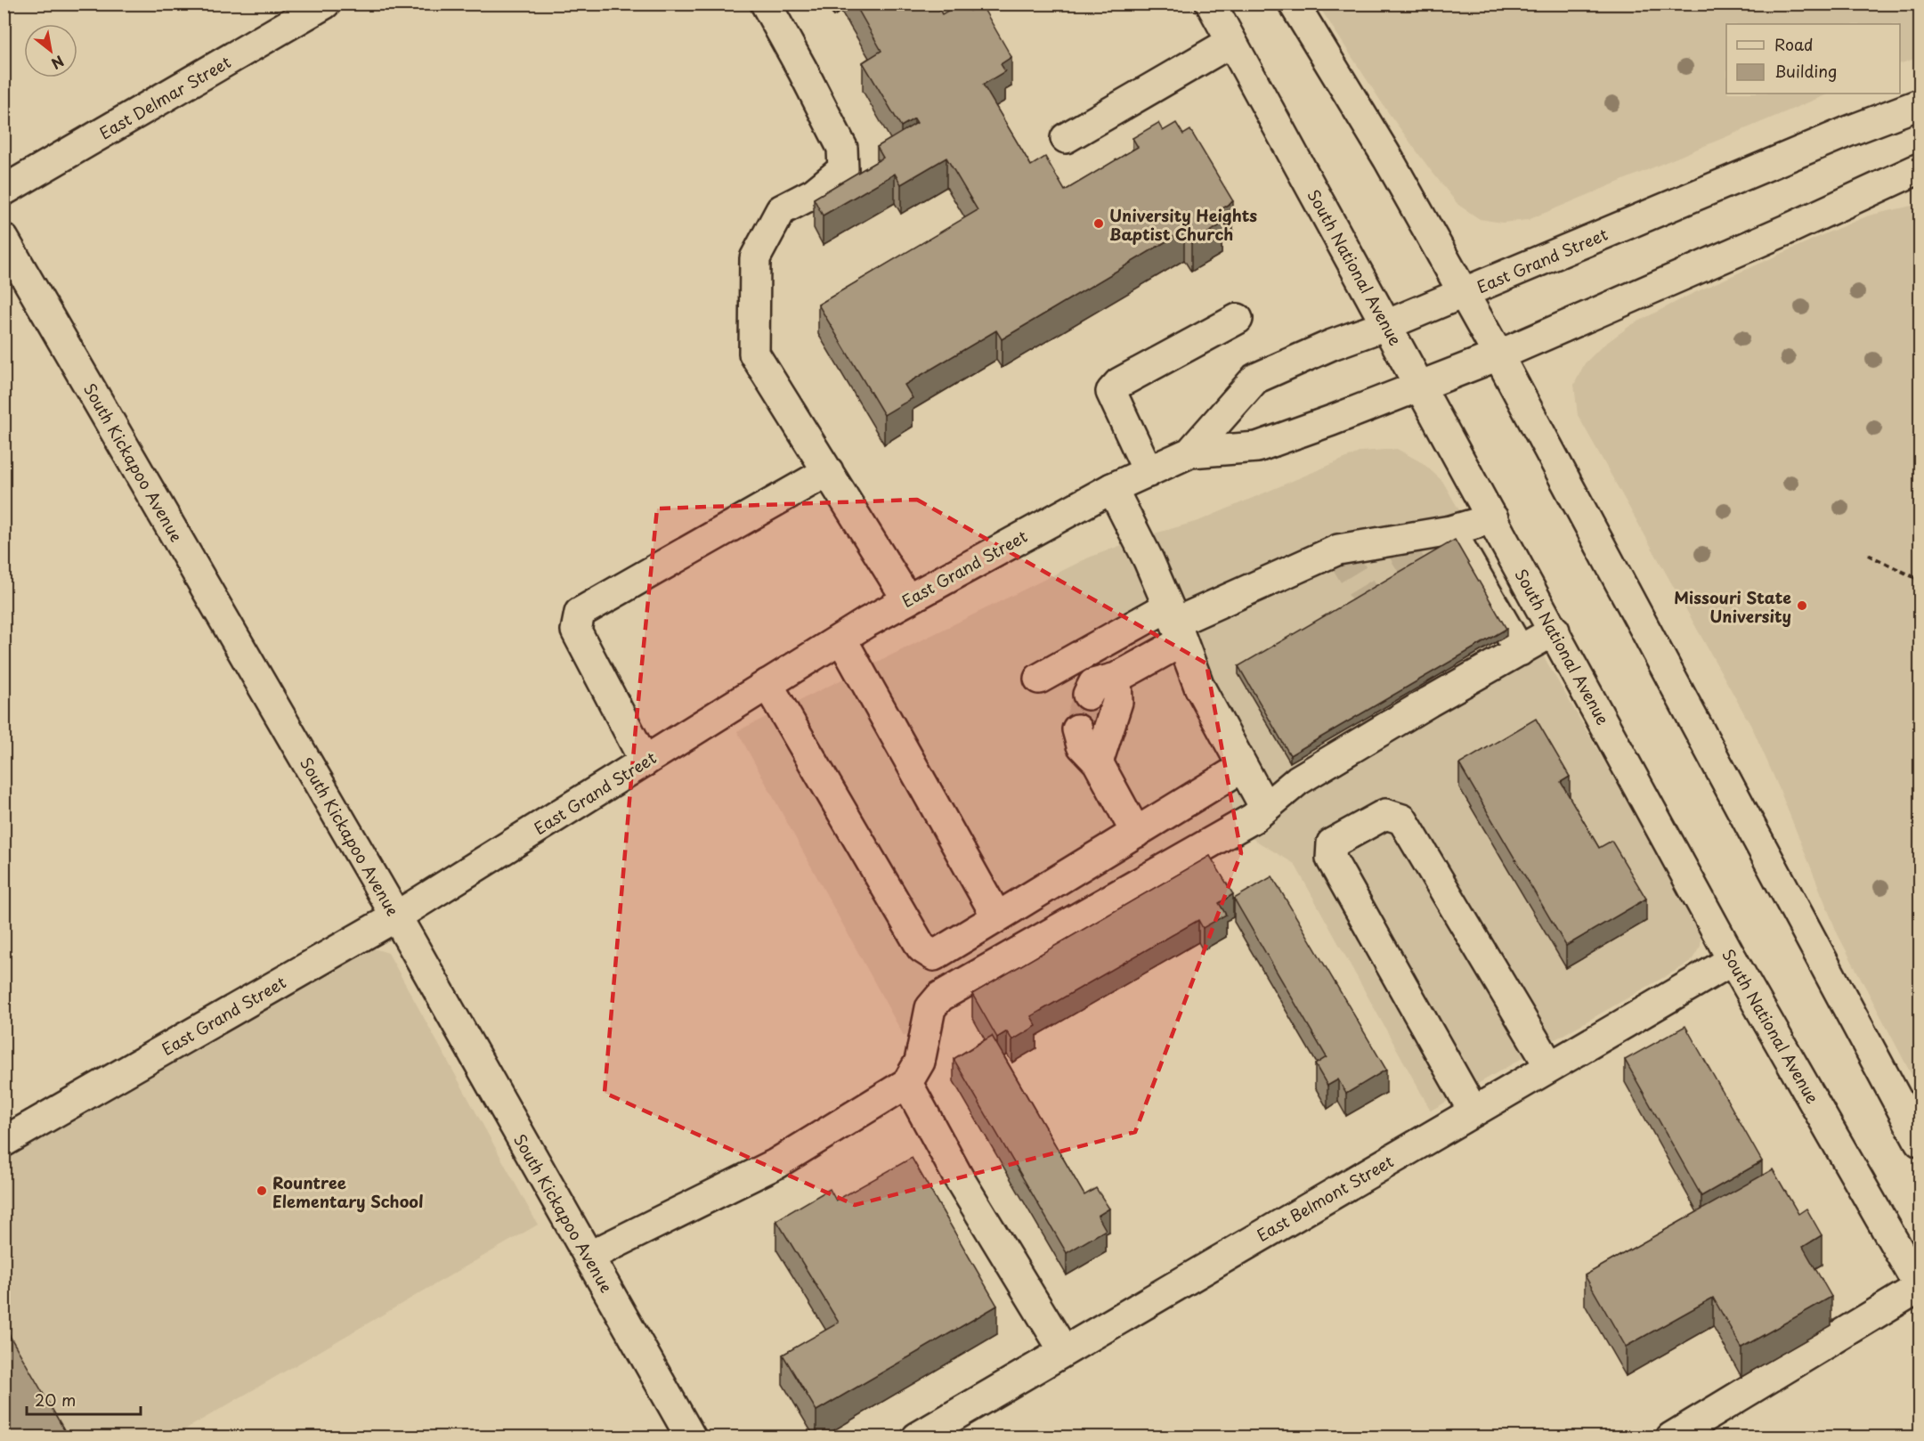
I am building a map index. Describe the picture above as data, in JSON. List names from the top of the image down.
{
  "streets": {
    "main road": [
      "East Delmar Street",
      "East Grand Street",
      "South National Avenue",
      "South Kickapoo Avenue",
      "East Belmont Street"
    ]
  },
  "crossings": [
    ["East Grand Street", "South National Avenue"],
    ["East Grand Street", "South Kickapoo Avenue"],
    ["South National Avenue", "East Belmont Street"]
  ],
  "places": ["University Heights Baptist Church", "Missouri State University", "Rountree Elementary School"],
  "legend": ["Road", "Building"],
  "scale_bar": "20 m",
  "north": "bottom right"
}
